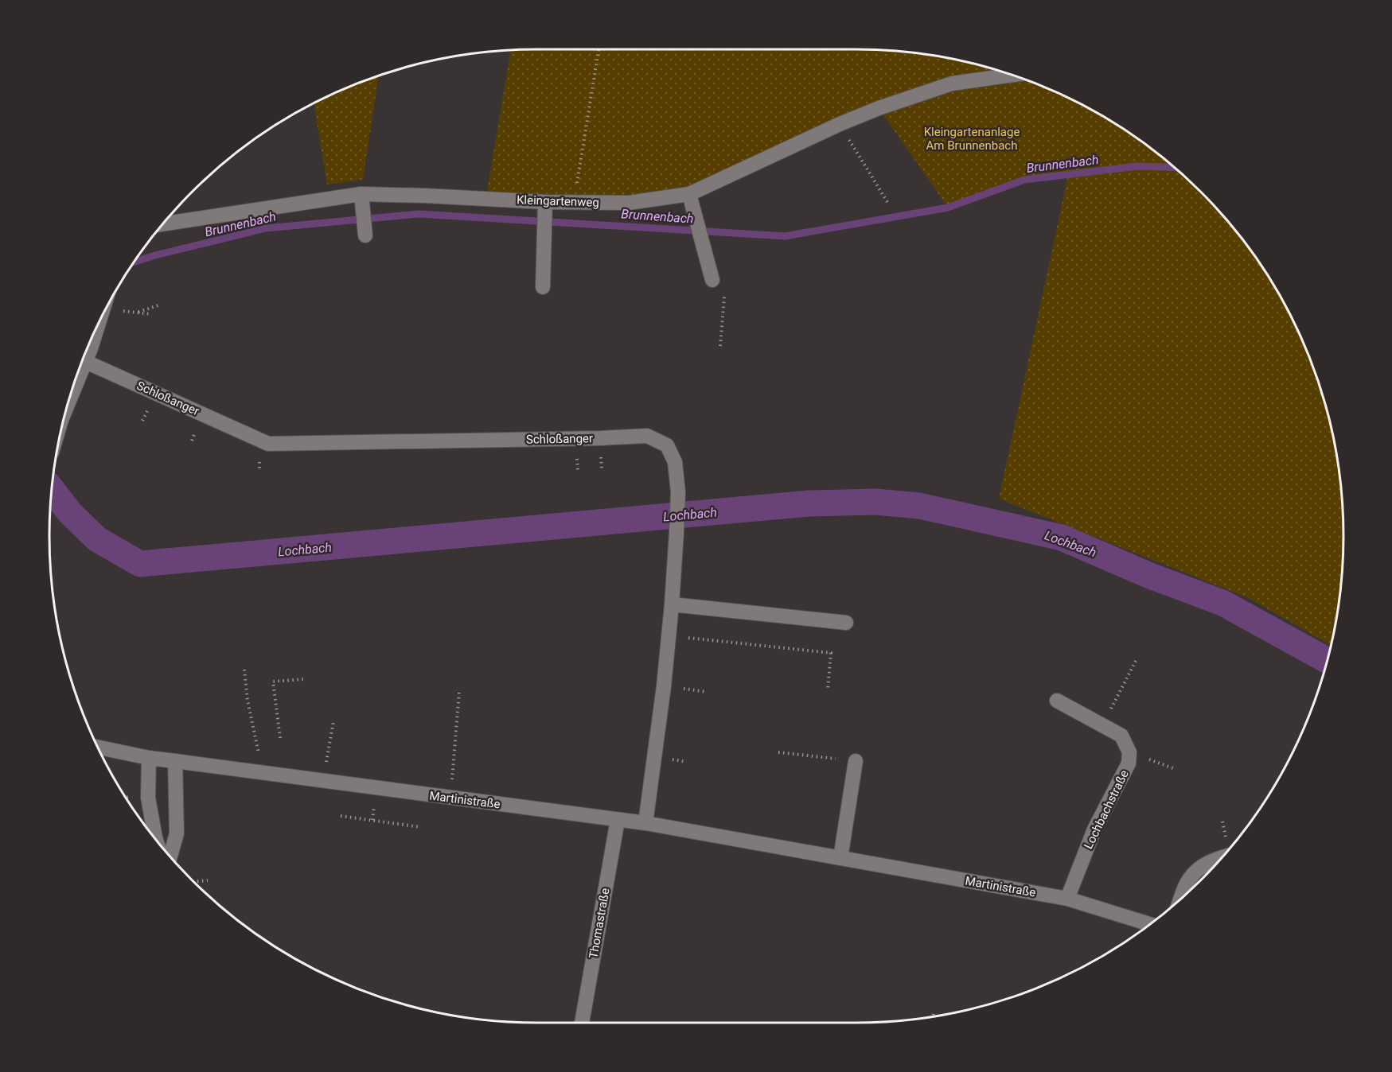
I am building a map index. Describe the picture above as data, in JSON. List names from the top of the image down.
{
  "streets": {
    "street": [
      "Kleingartenweg",
      "Schloßanger",
      "Martinistraße",
      "Lochbachstraße",
      "Thomastraße"
    ]
  },
  "crossings": [
    ["Schloßanger", "Martinistraße"],
    ["Martinistraße", "Lochbachstraße"],
    ["Martinistraße", "Thomastraße"]
  ],
  "water": ["Brunnenbach", "Lochbach"],
  "parks": ["Kleingartenanlage Am Brunnenbach"]
}
